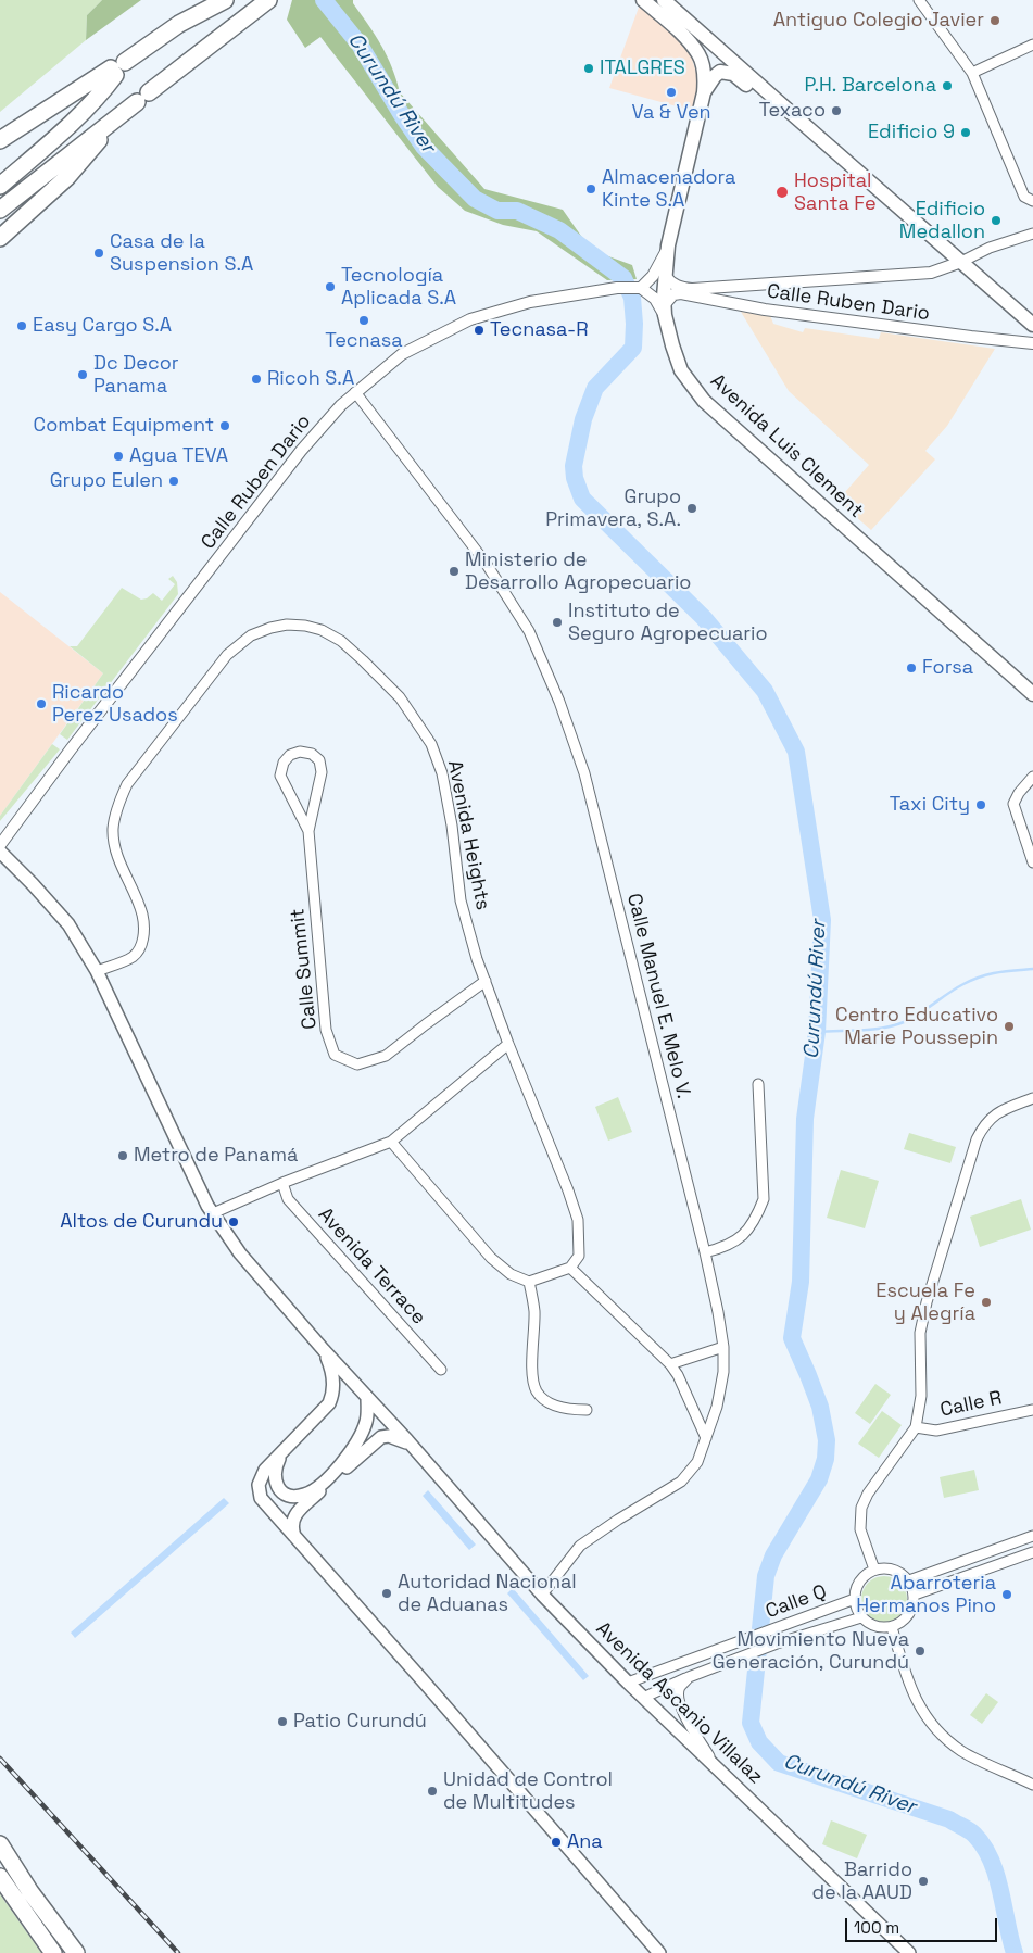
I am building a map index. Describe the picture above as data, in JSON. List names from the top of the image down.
{
  "streets": {
    "main road": ["Avenida Luis Clement", "Avenida Ascanio Villalaz"],
    "street": [
      "Calle Ruben Dario",
      "Avenida Heights",
      "Calle Summit",
      "Calle Manuel E. Melo V.",
      "Avenida Terrace",
      "Calle R",
      "Calle Q"
    ]
  },
  "crossings": [
    ["Calle Ruben Dario", "Avenida Luis Clement"],
    ["Calle Ruben Dario", "Calle Manuel E. Melo V."],
    ["Avenida Heights", "Calle Summit"],
    ["Avenida Heights", "Avenida Ascanio Villalaz"],
    ["Calle Manuel E. Melo V.", "Avenida Ascanio Villalaz"],
    ["Calle Q", "Avenida Ascanio Villalaz"]
  ],
  "water": ["Curundú River"],
  "places": [
    "Antiguo Colegio Javier",
    "ITALGRES",
    "P.H. Barcelona",
    "Va & Ven",
    "Texaco",
    "Edificio 9",
    "Almacenadora Kinte S.A",
    "Hospital Santa Fe",
    "Edificio Medallon",
    "Casa de la Suspension S.A",
    "Tecnología Aplicada S.A",
    "Tecnasa",
    "Easy Cargo S.A",
    "Tecnasa-R",
    "Dc Decor Panama",
    "Ricoh S.A",
    "Combat Equipment",
    "Agua TEVA",
    "Grupo Eulen",
    "Grupo Primavera, S.A.",
    "Ministerio de Desarrollo Agropecuario",
    "Instituto de Seguro Agropecuario",
    "Forsa",
    "Ricardo Perez Usados",
    "Taxi City",
    "Centro Educativo Marie Poussepin",
    "Metro de Panamá",
    "Altos de Curundu",
    "Escuela Fe y Alegría",
    "Autoridad Nacional de Aduanas",
    "Abarroteria Hermanos Pino",
    "Movimiento Nueva Generación, Curundú",
    "Patio Curundú",
    "Unidad de Control de Multitudes",
    "Ana",
    "Barrido de la AAUD"
  ],
  "scale_bar": "100 m"
}
